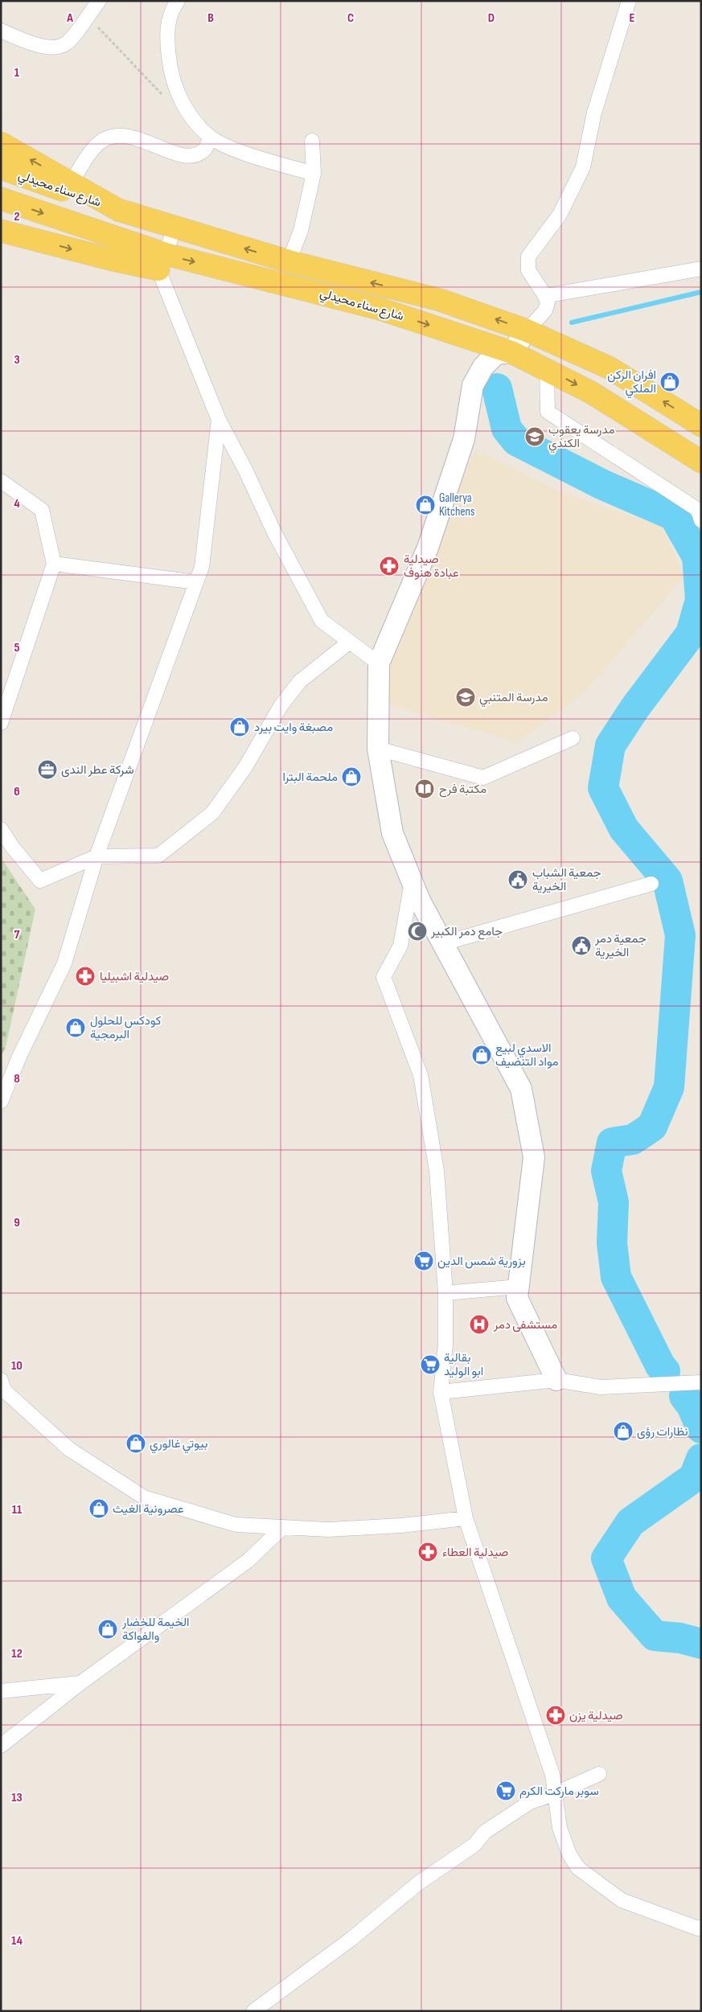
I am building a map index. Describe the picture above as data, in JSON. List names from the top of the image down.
{
  "streets": {
    "main road": ["شارع سناء محيدلي"]
  },
  "places": {
    "shop": [
      "افران الركن الملكي",
      "Gallerya Kitchens",
      "مصبغة وايت بيرد",
      "ملحمة البترا",
      "كودكس للحلول البرمجية",
      "الاسدي لبيع مواد التنضيف",
      "نظارات رؤى",
      "بيوتي غالوري",
      "عصرونية الغيث",
      "الخيمة للخضار والفواكة"
    ],
    "school or university": ["مدرسة يعقوب الكندي", "مدرسة المتنبي"],
    "pharmacy": [
      "صيدلية عبادة هنوف",
      "صيدلية اشبيليا",
      "صيدلية العطاء",
      "صيدلية يزن"
    ],
    "office": ["شركة عطر الندى"],
    "library": ["مكتبة فرح"],
    "public building": ["جمعية الشباب الخيرية", "جمعية دمر الخيرية"],
    "mosque": ["جامع دمر الكبير"],
    "supermarket": ["بزورية شمس الدين", "بقالية ابو الوليد", "سوبر ماركت الكرم"],
    "hospital": ["مستشفى دمر"]
  },
  "grid": {
    "columns": [
      "A",
      "B",
      "C",
      "D",
      "E"
    ],
    "rows": [
      "1",
      "2",
      "3",
      "4",
      "5",
      "6",
      "7",
      "8",
      "9",
      "10",
      "11",
      "12",
      "13",
      "14"
    ]
  }
}
